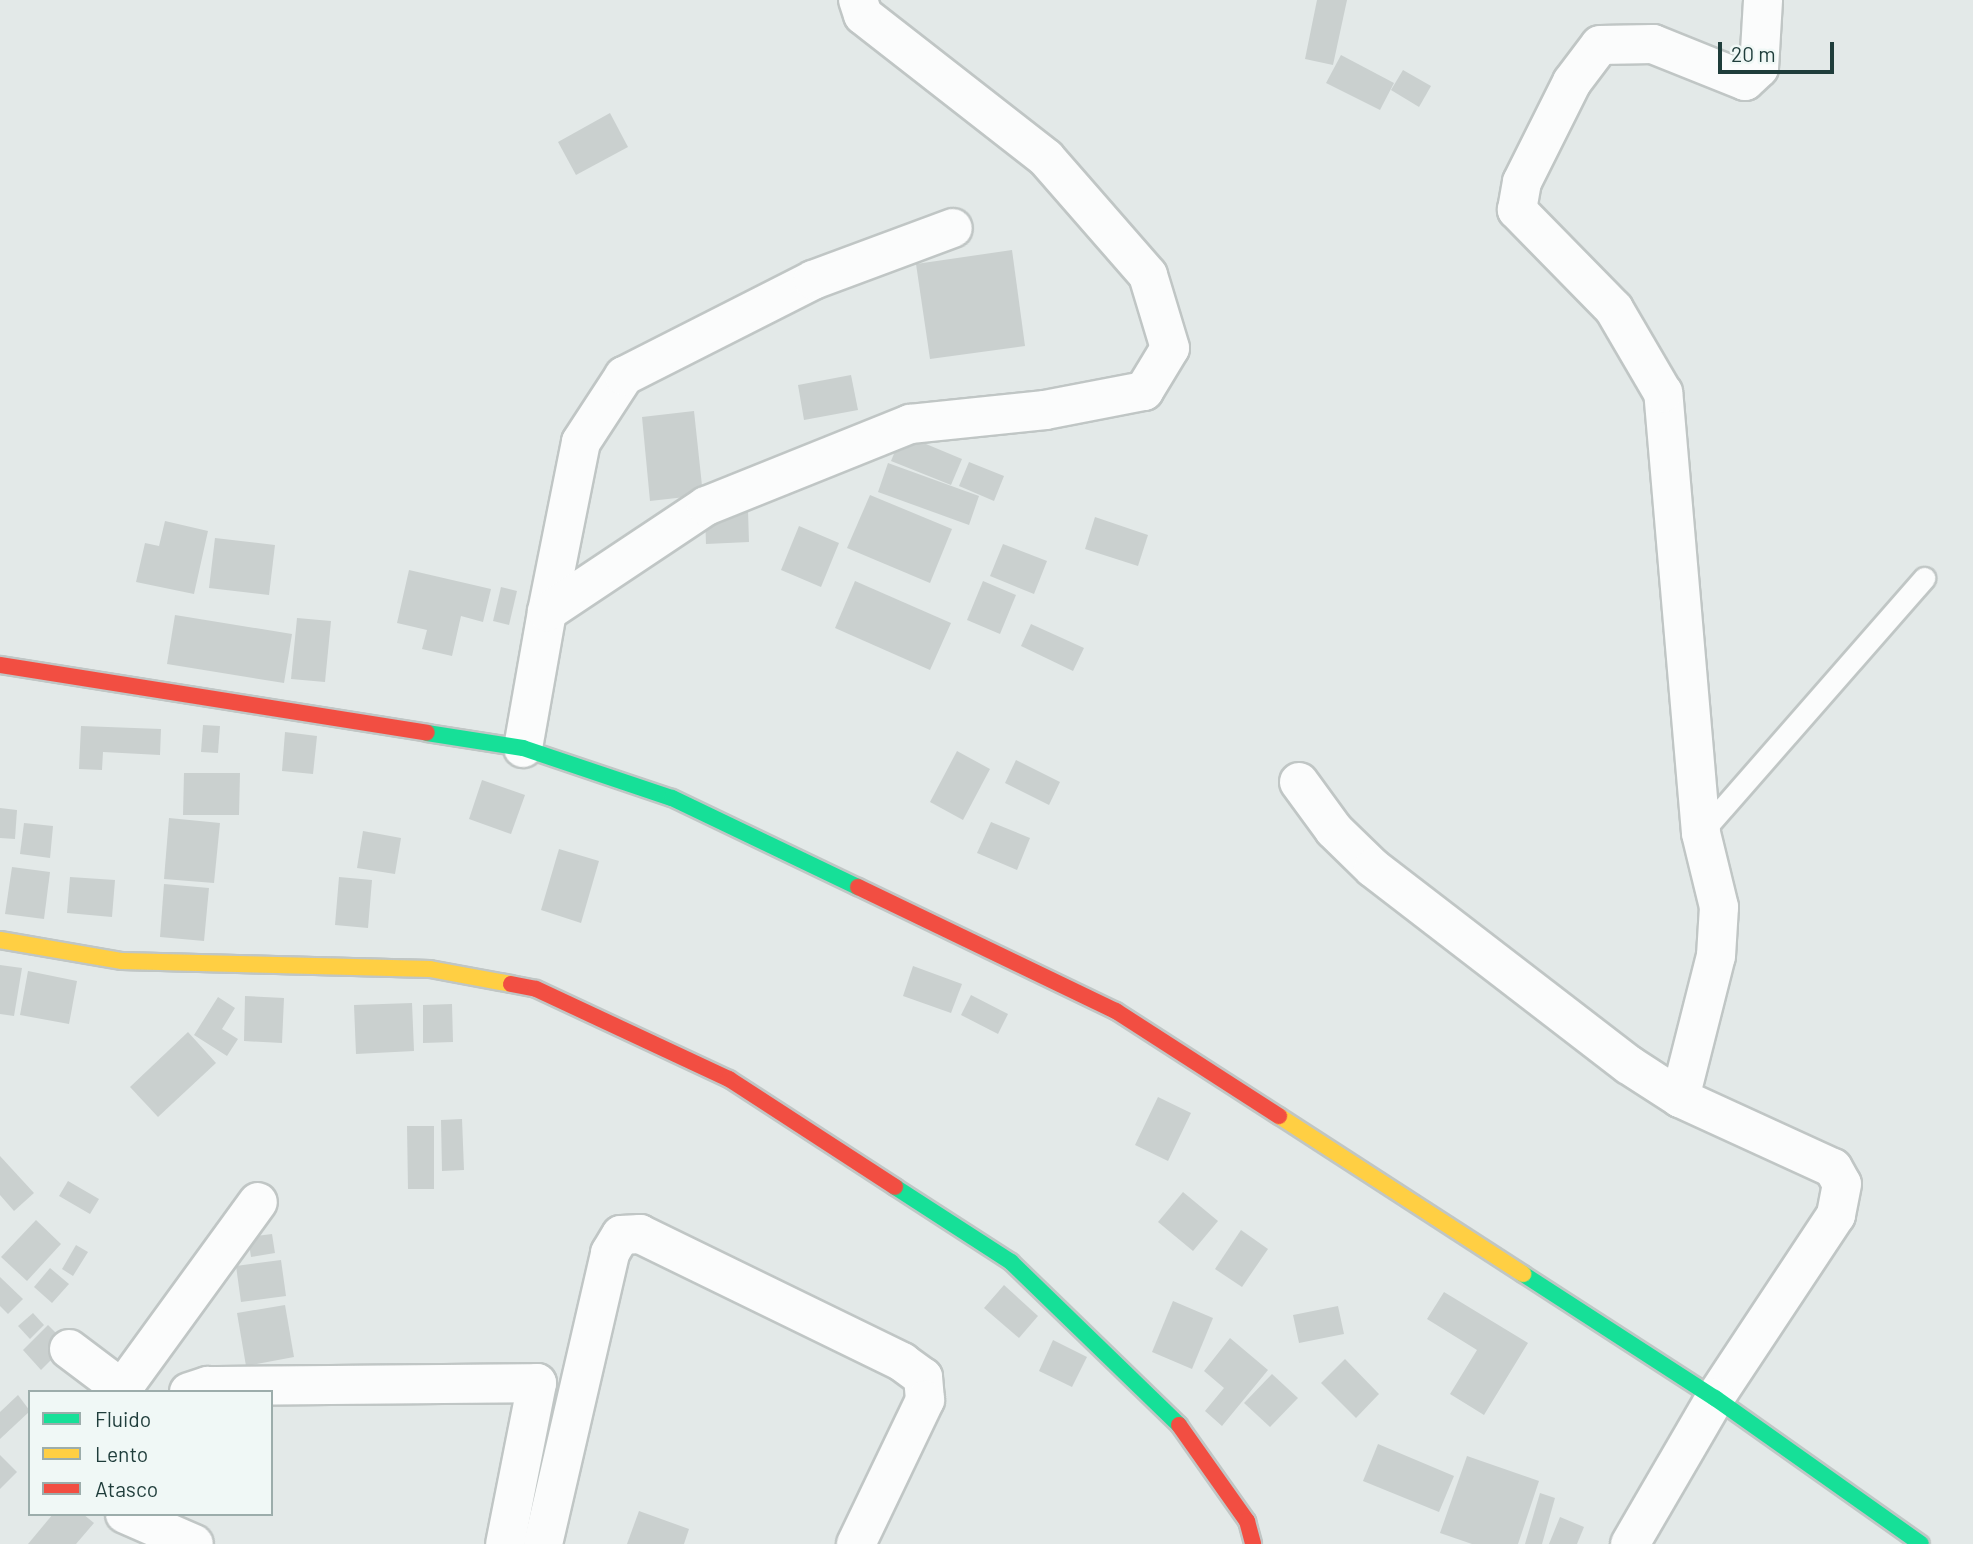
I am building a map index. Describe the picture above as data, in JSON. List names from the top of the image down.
{
  "legend": ["Fluido", "Lento", "Atasco"],
  "scale_bar": "20 m"
}
